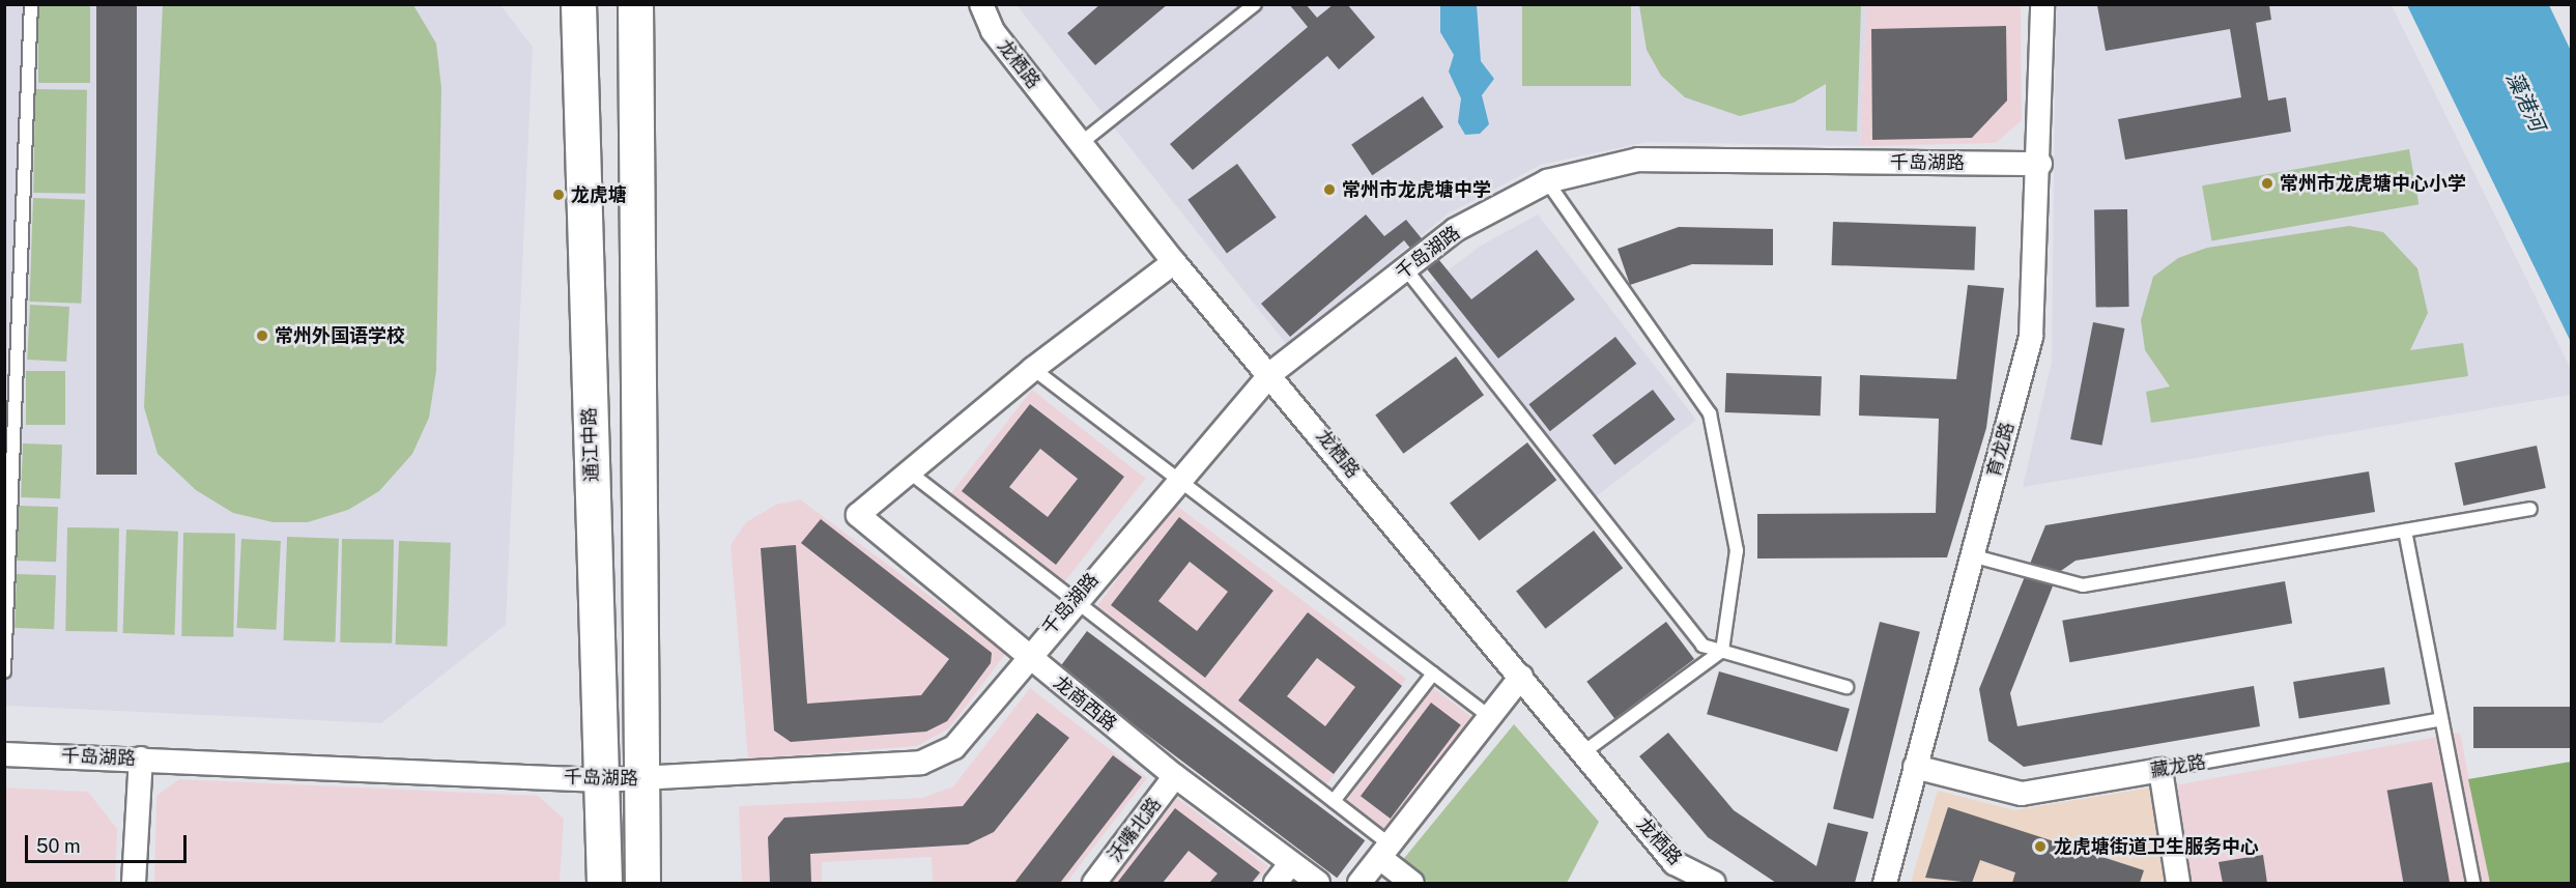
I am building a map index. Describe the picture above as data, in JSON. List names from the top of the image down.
{
  "streets": {
    "main road": ["通江中路"],
    "street": [
      "龙栖路",
      "千岛湖路",
      "育龙路",
      "龙商西路",
      "藏龙路",
      "沃嘴北路"
    ]
  },
  "crossings": [
    ["龙栖路", "千岛湖路"],
    ["千岛湖路", "通江中路"],
    ["千岛湖路", "育龙路"],
    ["千岛湖路", "龙商西路"],
    ["育龙路", "藏龙路"],
    ["龙商西路", "沃嘴北路"]
  ],
  "water": ["藻港河"],
  "places": [
    "常州市龙虎塘中心小学",
    "常州市龙虎塘中学",
    "龙虎塘",
    "常州外国语学校",
    "龙虎塘街道卫生服务中心"
  ],
  "scale_bar": "50 m"
}
